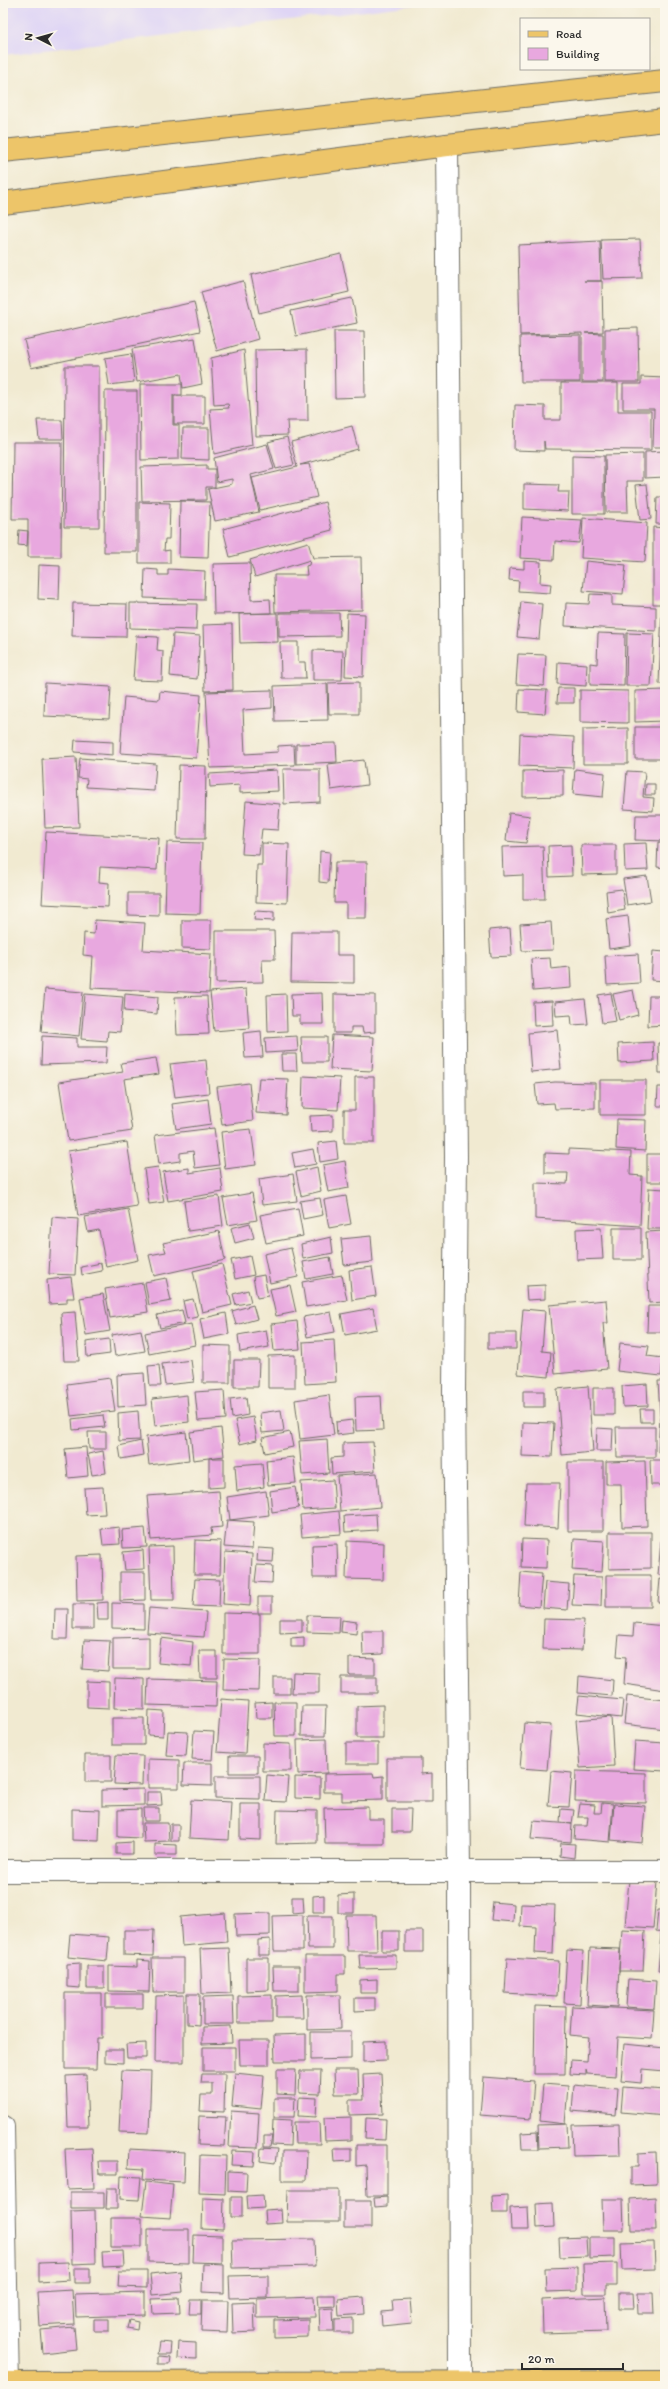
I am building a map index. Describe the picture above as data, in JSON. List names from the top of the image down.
{
  "legend": ["Road", "Building"],
  "scale_bar": "20 m",
  "north": "left"
}
